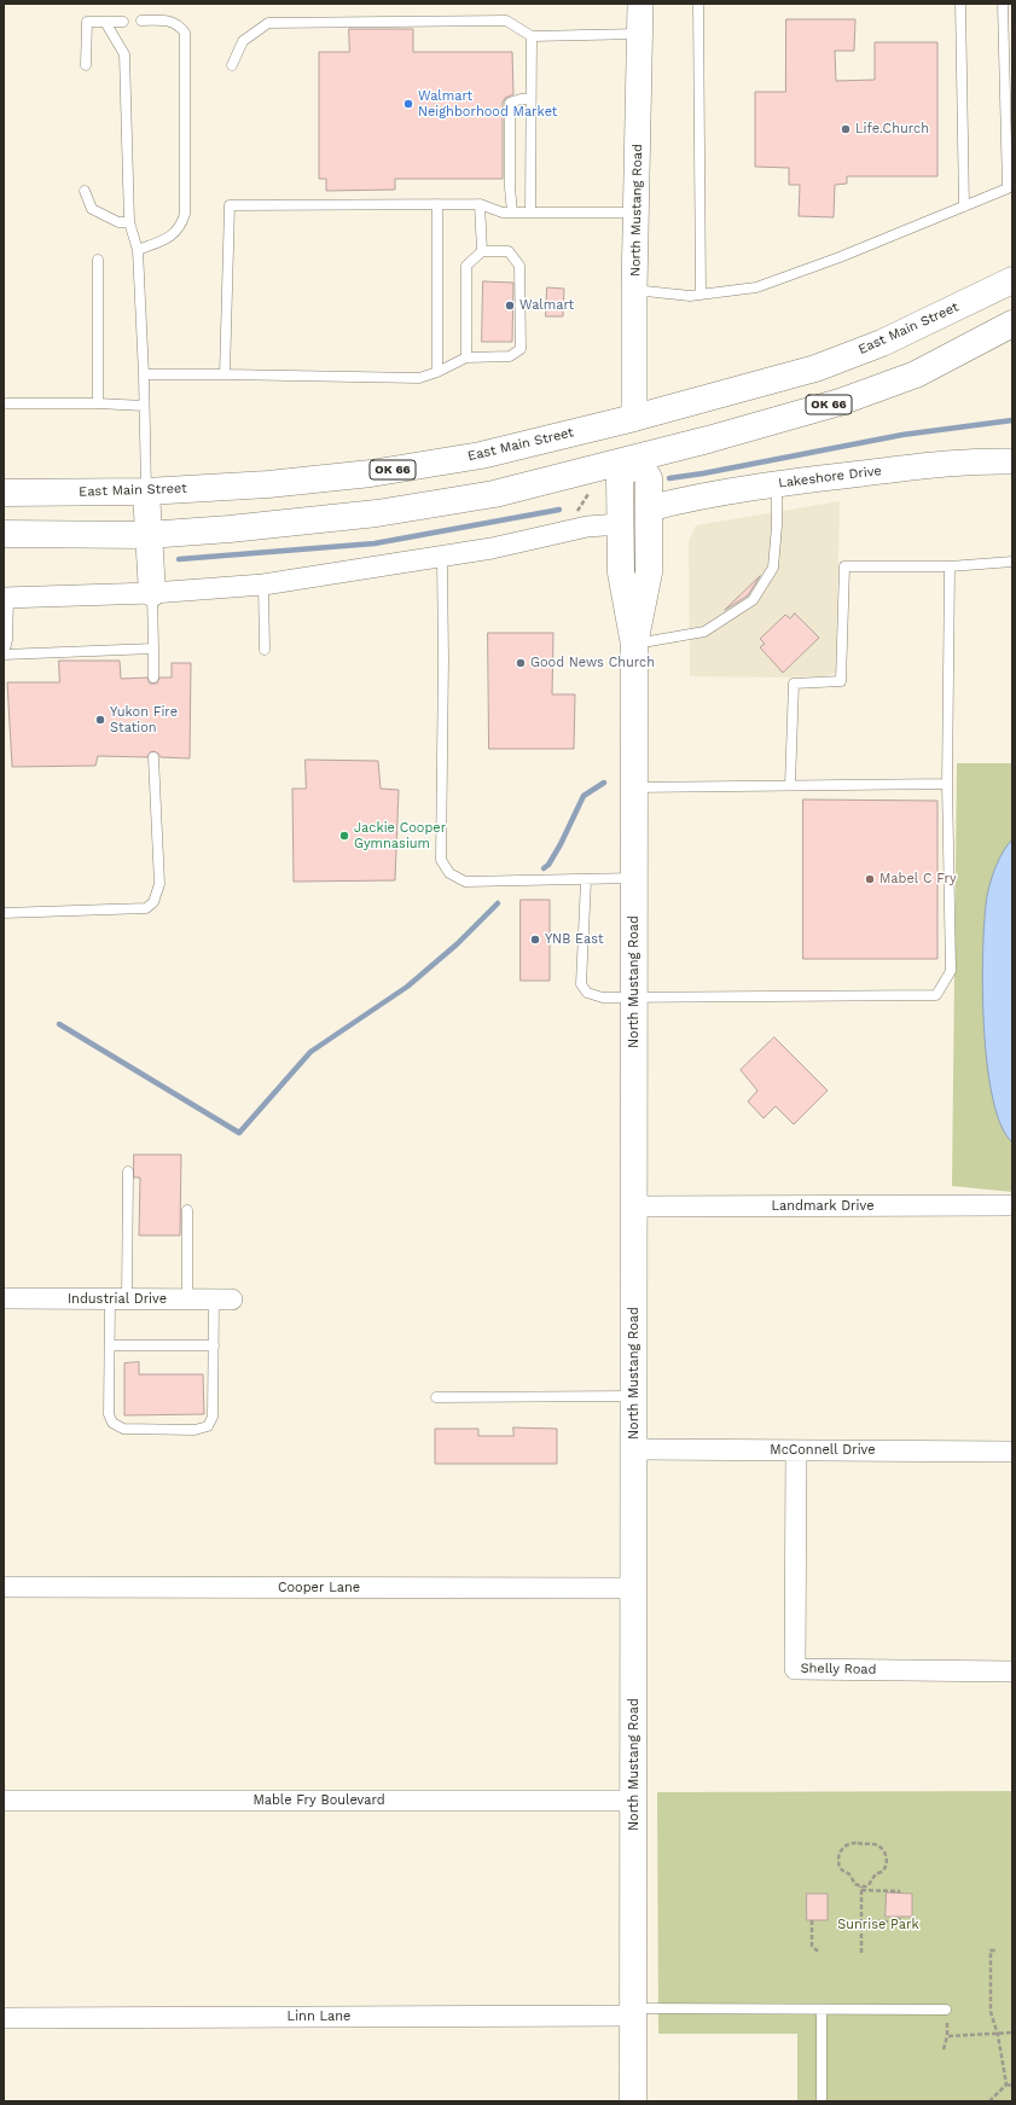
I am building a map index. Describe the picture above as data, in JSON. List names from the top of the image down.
{
  "streets": {
    "main road": ["North Mustang Road", "East Main Street", "OK 66"],
    "street": [
      "Lakeshore Drive",
      "Landmark Drive",
      "Industrial Drive",
      "McConnell Drive",
      "Cooper Lane",
      "Shelly Road",
      "Mable Fry Boulevard",
      "Linn Lane"
    ]
  },
  "crossings": [
    ["North Mustang Road", "East Main Street"],
    ["North Mustang Road", "OK 66"],
    ["North Mustang Road", "Lakeshore Drive"],
    ["North Mustang Road", "Landmark Drive"],
    ["North Mustang Road", "McConnell Drive"],
    ["North Mustang Road", "Cooper Lane"],
    ["North Mustang Road", "Mable Fry Boulevard"],
    ["North Mustang Road", "Linn Lane"],
    ["McConnell Drive", "Shelly Road"]
  ],
  "parks": ["Sunrise Park"],
  "places": [
    "Walmart Neighborhood Market",
    "Life.Church",
    "Walmart",
    "Good News Church",
    "Yukon Fire Station",
    "Jackie Cooper Gymnasium",
    "Mabel C Fry",
    "YNB East"
  ]
}
